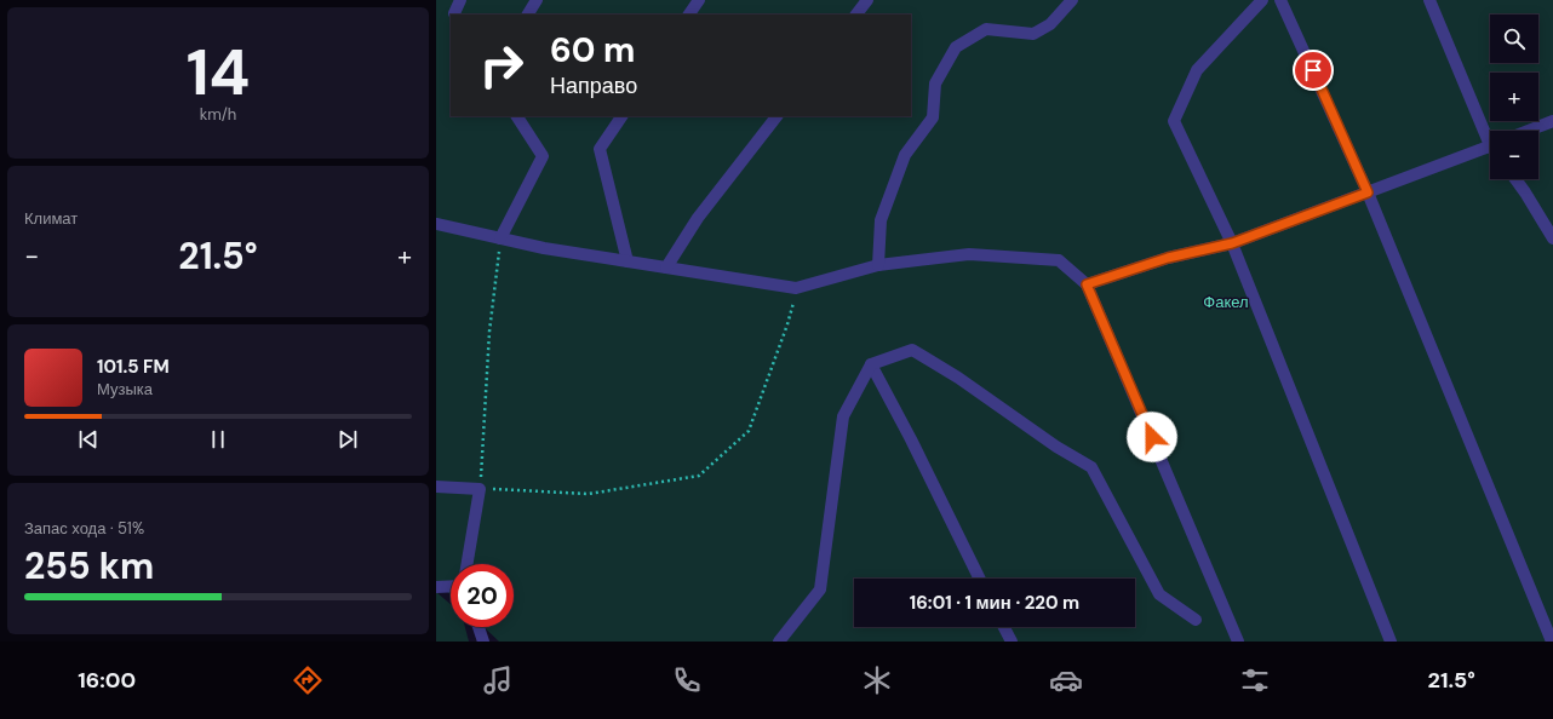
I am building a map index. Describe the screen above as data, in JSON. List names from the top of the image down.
{
  "parks": ["Факел"],
  "page": {
    "tile": [
      ["14", "km/h"],
      "Климат",
      ["Запас хода · 51%", "255 km"]
    ],
    "map_buttons": ["+", "−"],
    "turn": ["60 m", "Направо"],
    "heat": ["−", "21.5°", "+"],
    "song": ["101.5 FM", "Музыка"],
    "limit": "20",
    "trip": "16:01 · 1 мин · 220 m",
    "tabs": ["16:00", "21.5°"]
  }
}
